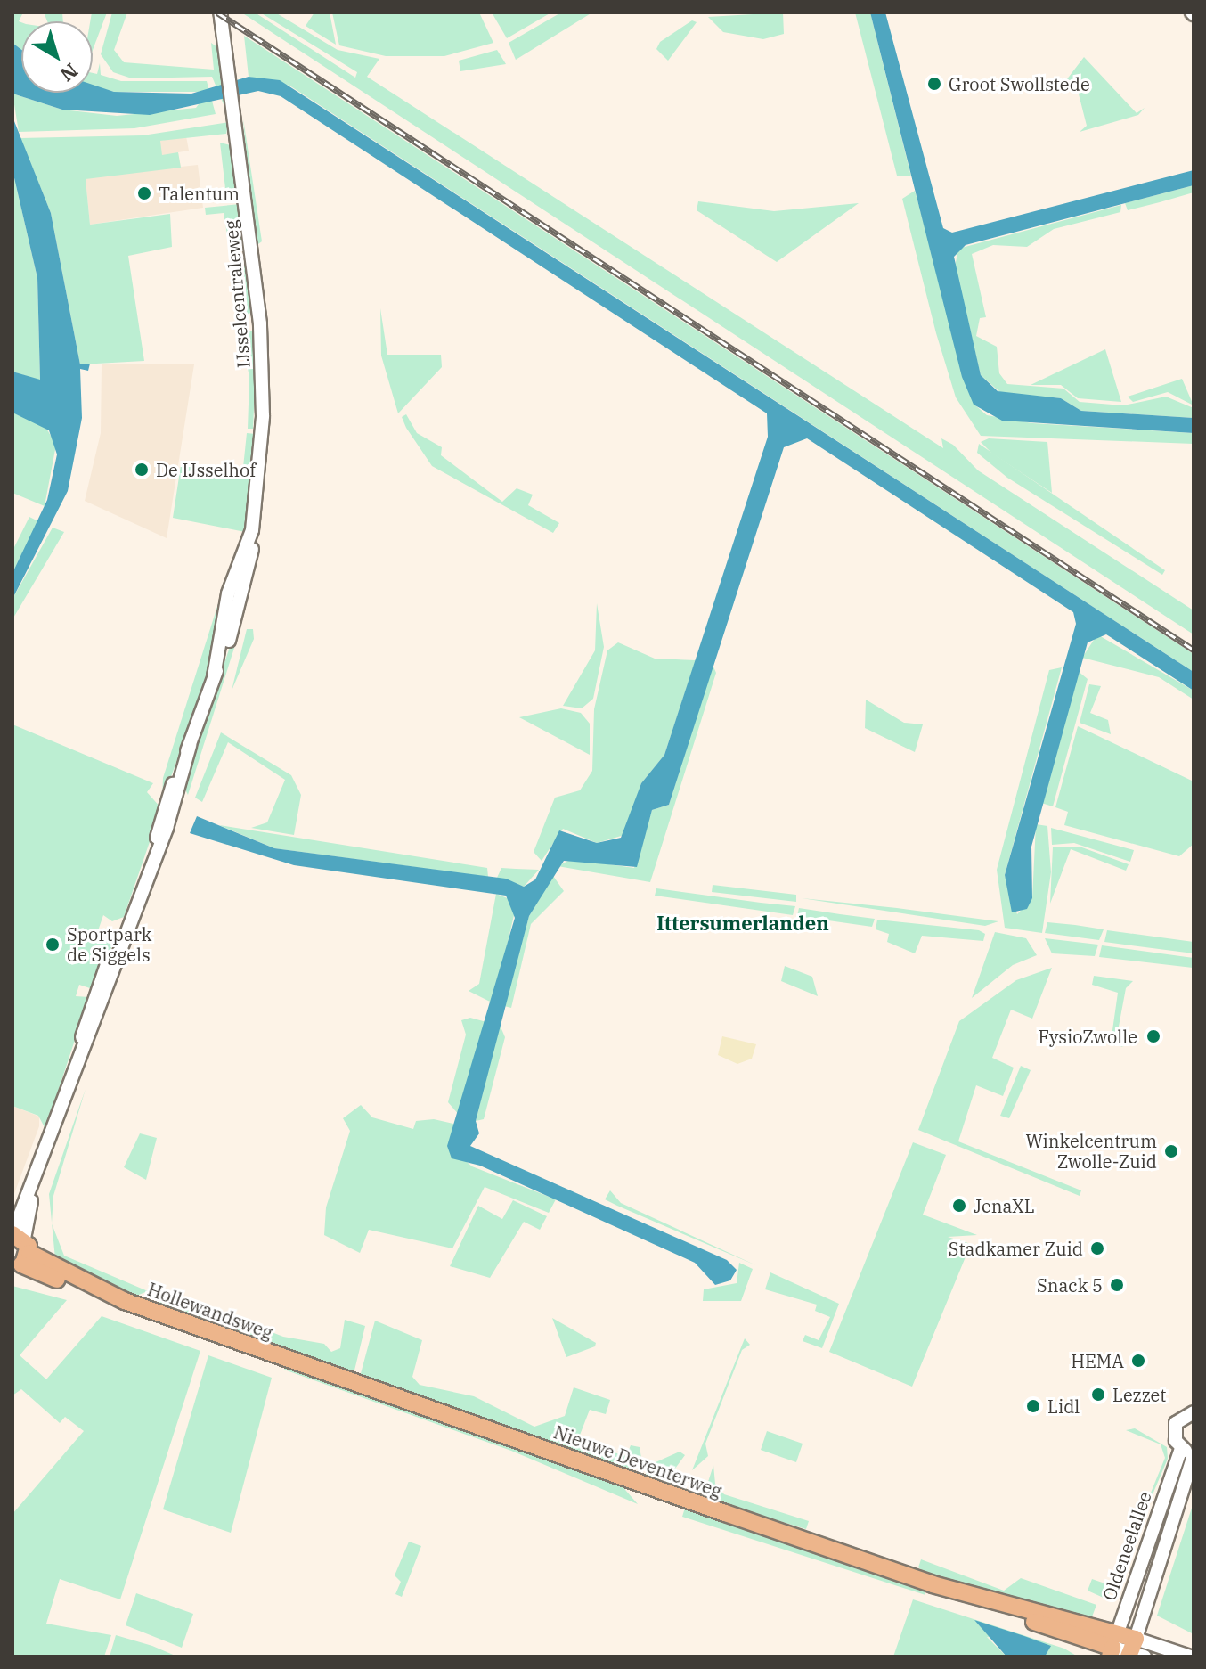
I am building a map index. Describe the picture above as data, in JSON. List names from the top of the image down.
{
  "streets": {
    "main road": ["Hollewandsweg", "Nieuwe Deventerweg"],
    "street": ["IJsselcentraleweg", "Oldeneelallee"]
  },
  "crossings": [
    ["IJsselcentraleweg", "Hollewandsweg"],
    ["Hollewandsweg", "Nieuwe Deventerweg"],
    ["Nieuwe Deventerweg", "Oldeneelallee"]
  ],
  "districts": ["Ittersumerlanden"],
  "places": [
    "Groot Swollstede",
    "Talentum",
    "De IJsselhof",
    "Sportpark de Siggels",
    "FysioZwolle",
    "Winkelcentrum Zwolle-Zuid",
    "JenaXL",
    "Stadkamer Zuid",
    "Snack 5",
    "HEMA",
    "Lezzet",
    "Lidl"
  ],
  "north": "bottom right"
}
